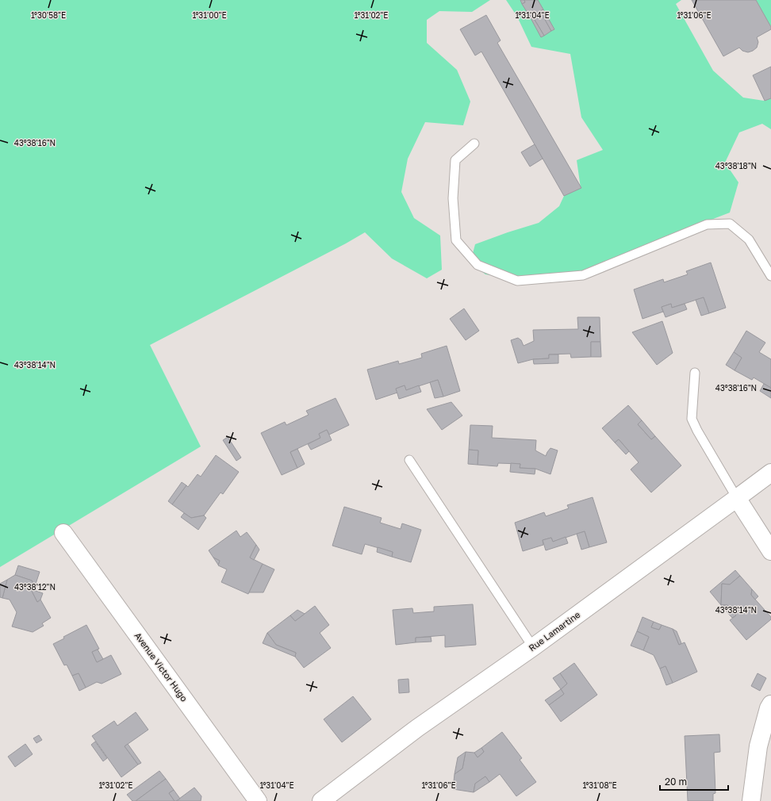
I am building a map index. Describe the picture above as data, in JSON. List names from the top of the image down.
{
  "streets": {
    "street": ["Rue Lamartine", "Avenue Victor Hugo"]
  },
  "scale_bar": "20 m",
  "coordinates": [
    "1°30'58\"E",
    "1°31'00\"E",
    "1°31'02\"E",
    "1°31'04\"E",
    "1°31'06\"E",
    "43°38'16\"N",
    "43°38'18\"N",
    "43°38'14\"N",
    "43°38'12\"N",
    "1°31'08\"E"
  ]
}
